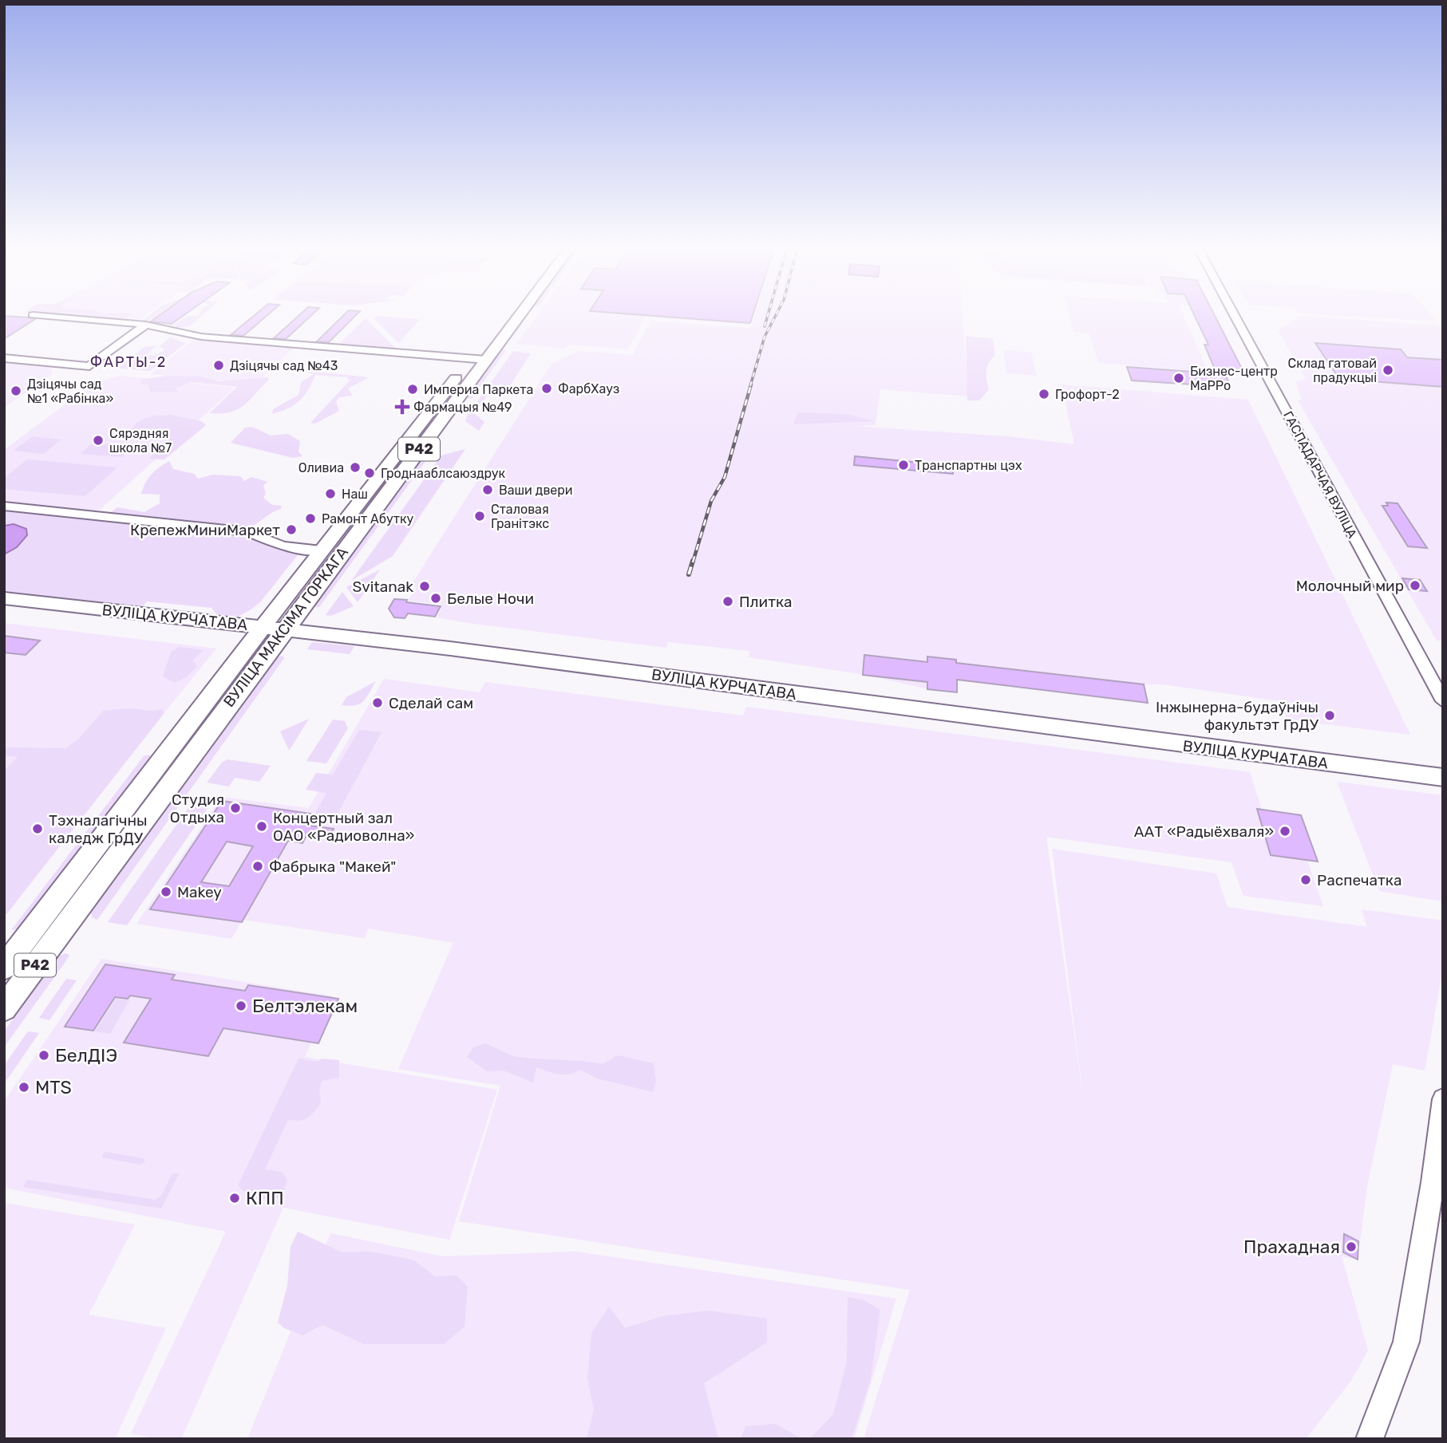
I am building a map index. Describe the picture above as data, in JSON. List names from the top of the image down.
{
  "streets": {
    "main road": ["Р42", "ВУЛІЦА КУРЧАТАВА", "ВУЛІЦА МАКСІМА ГОРКАГА"],
    "street": ["ГАСПАДАРЧАЯ ВУЛІЦА"]
  },
  "crossings": [
    ["ВУЛІЦА КУРЧАТАВА", "ВУЛІЦА МАКСІМА ГОРКАГА"]
  ],
  "districts": ["ФАРТЫ-2"],
  "places": {
    "other": [
      "Дзіцячы сад №43",
      "Склад гатовай прадукцыі",
      "Бизнес-центр МаРРо",
      "ФарбХауз",
      "Империа Паркета",
      "Дзіцячы сад №1 «Рабінка»",
      "Грофорт-2",
      "Сярэдняя школа №7",
      "Транспартны цэх",
      "Оливиа",
      "Гроднааблсаюздрук",
      "Ваши двери",
      "Наш",
      "Сталовая Гранітэкс",
      "Рамонт Абутку",
      "КрепежМиниМаркет",
      "Молочный мир",
      "Svitanak",
      "Белые Ночи",
      "Плитка",
      "Сделай сам",
      "Інжынерна-будаўнічы факультэт ГрДУ",
      "Студия Отдыха",
      "Концертный зал ОАО «Радиоволна»",
      "Тэхналагічны каледж ГрДУ",
      "ААТ «Радыёхваля»",
      "Фабрыка \"Макей\"",
      "Распечатка",
      "Makey",
      "Белтэлекам",
      "БелДІЭ",
      "MTS",
      "КПП",
      "Прахадная"
    ],
    "health": ["Фармацыя №49"]
  }
}
